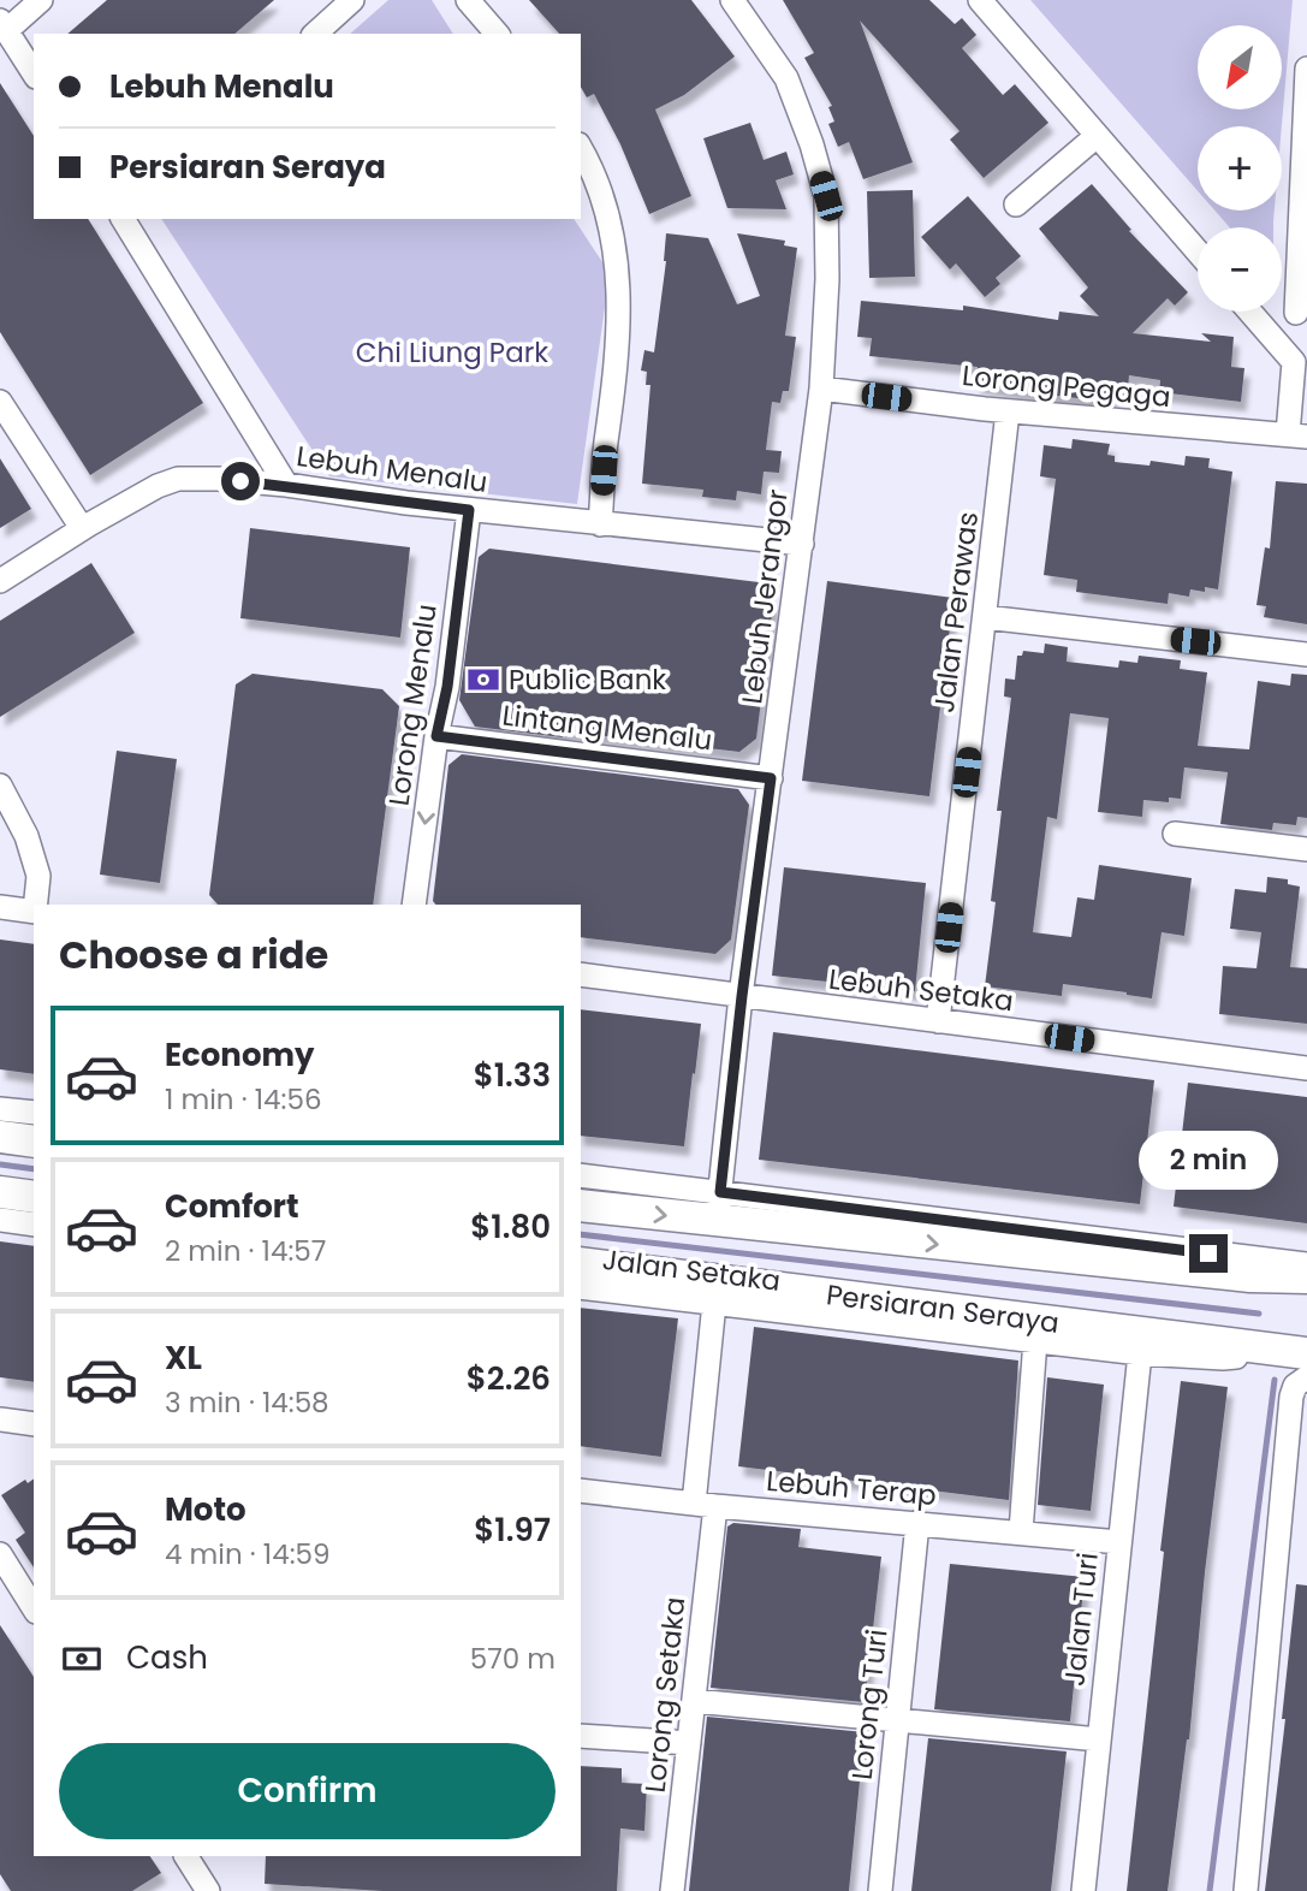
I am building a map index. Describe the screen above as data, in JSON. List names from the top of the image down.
{
  "streets": {
    "main road": ["Persiaran Seraya"],
    "street": [
      "Lorong Pegaga",
      "Lebuh Menalu",
      "Lebuh Jerangor",
      "Jalan Perawas",
      "Lorong Menalu",
      "Lintang Menalu",
      "Lebuh Setaka",
      "Jalan Setaka",
      "Lebuh Terap",
      "Jalan Turi",
      "Lorong Setaka",
      "Lorong Turi"
    ]
  },
  "crossings": [
    ["Lorong Pegaga", "Lebuh Jerangor"],
    ["Lorong Pegaga", "Jalan Perawas"],
    ["Lebuh Menalu", "Lebuh Jerangor"],
    ["Lebuh Menalu", "Lorong Menalu"],
    ["Lebuh Jerangor", "Lintang Menalu"],
    ["Lebuh Jerangor", "Lebuh Setaka"],
    ["Jalan Perawas", "Lebuh Setaka"],
    ["Lorong Menalu", "Lintang Menalu"],
    ["Jalan Setaka", "Persiaran Seraya"],
    ["Jalan Setaka", "Jalan Turi"],
    ["Jalan Setaka", "Lorong Setaka"],
    ["Lebuh Terap", "Jalan Turi"],
    ["Lebuh Terap", "Lorong Setaka"],
    ["Lebuh Terap", "Lorong Turi"]
  ],
  "one_way": ["Lorong Menalu"],
  "parks": ["Chi Liung Park"],
  "places": {
    "bank": ["Public Bank"]
  },
  "north": "bottom left",
  "page": {
    "map_buttons": ["+", "−"],
    "banner": ["Lebuh Menalu", "Persiaran Seraya"],
    "heading": "Choose a ride",
    "list": [
      {
        "name": "Economy",
        "note": "1 min · 14:56",
        "value": "$1.33"
      },
      {
        "name": "Comfort",
        "note": "2 min · 14:57",
        "value": "$1.80"
      },
      {
        "name": "XL",
        "note": "3 min · 14:58",
        "value": "$2.26"
      },
      {
        "name": "Moto",
        "note": "4 min · 14:59",
        "value": "$1.97"
      }
    ],
    "bubble": "2 min",
    "pay": ["Cash", "570 m"],
    "buttons": "Confirm"
  }
}
